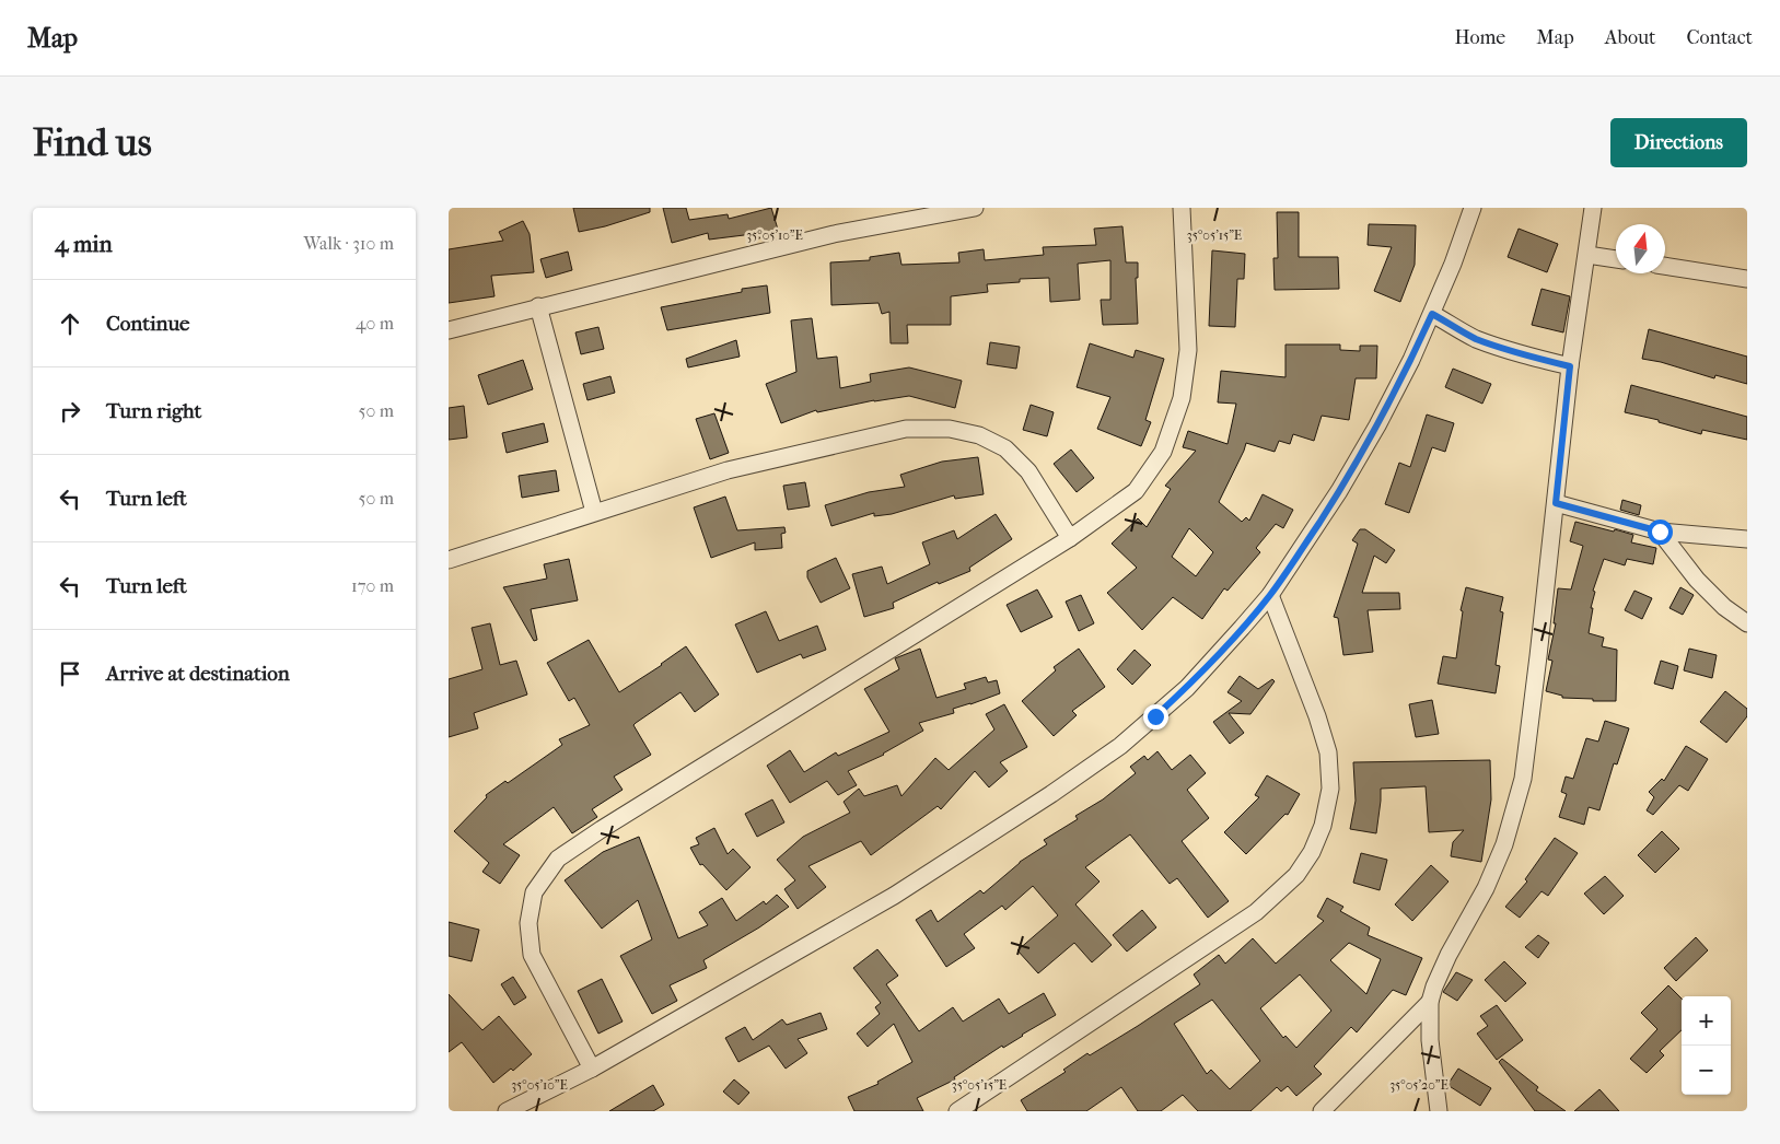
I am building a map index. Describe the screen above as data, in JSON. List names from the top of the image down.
{
  "north": "top",
  "page": {
    "header": "Map",
    "nav": [
      "Home",
      "Map",
      "About",
      "Contact"
    ],
    "buttons": "Directions",
    "title": "Find us",
    "heading": ["4 min", "Walk · 310 m"],
    "list": [
      ["Continue", "40 m"],
      ["Turn right", "50 m"],
      ["Turn left", "50 m"],
      ["Turn left", "170 m"],
      "Arrive at destination"
    ],
    "map_buttons": ["+", "−"]
  },
  "coordinates": ["35°05'10\"E", "35°05'15\"E", "35°05'20\"E"]
}
